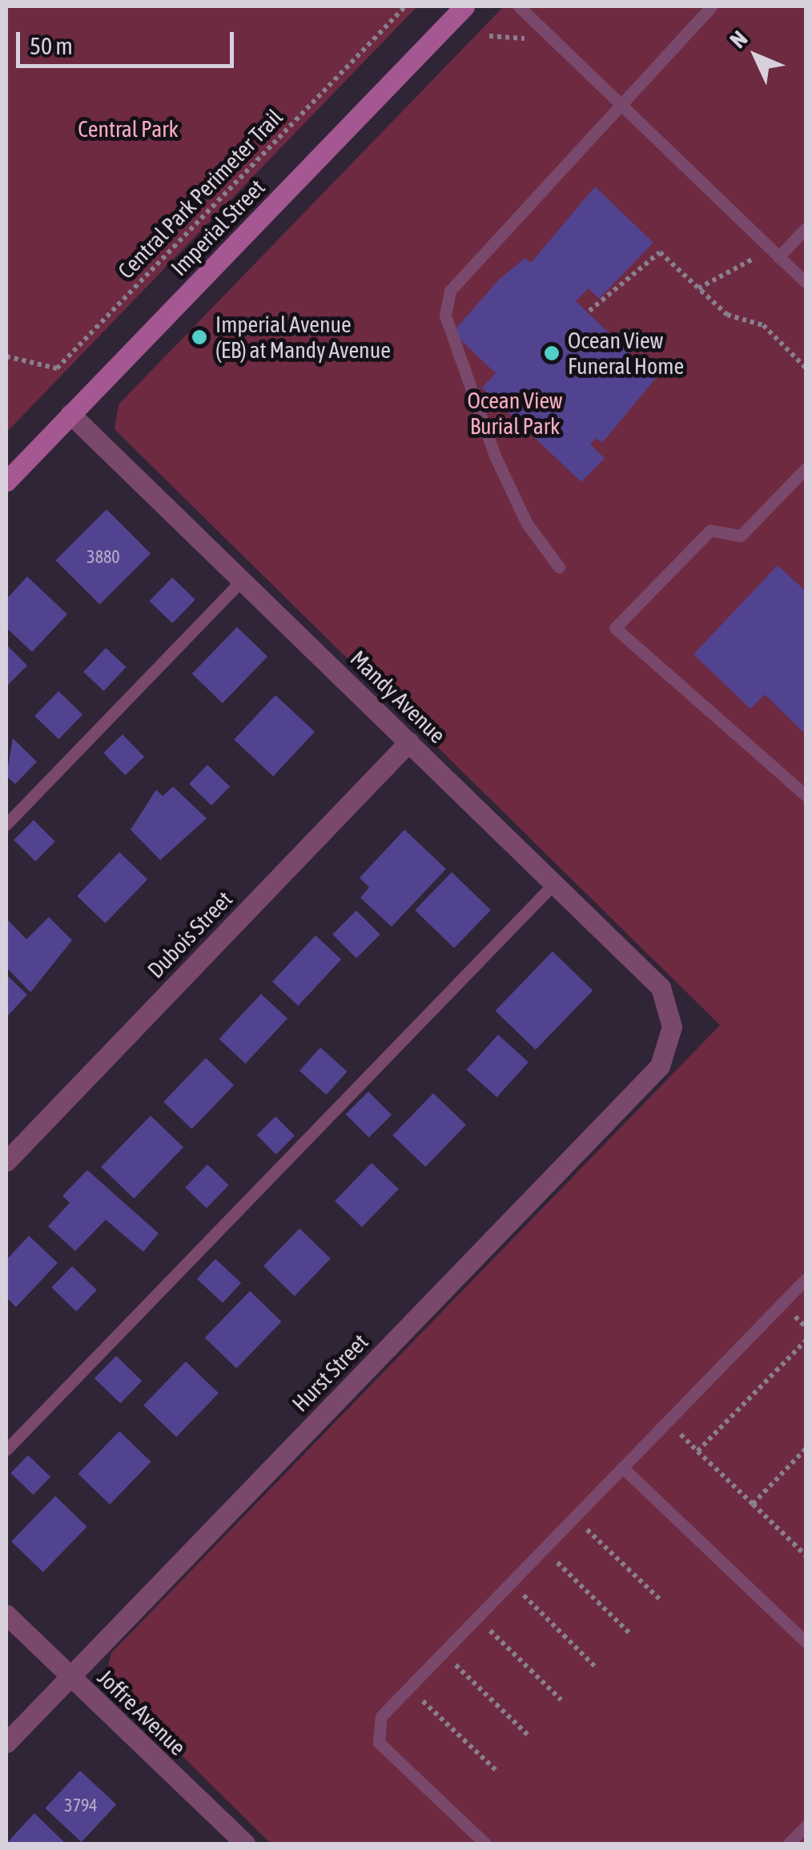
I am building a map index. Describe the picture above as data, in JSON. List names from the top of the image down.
{
  "streets": {
    "main road": ["Imperial Street"],
    "street": [
      "Mandy Avenue",
      "Dubois Street",
      "Hurst Street",
      "Joffre Avenue"
    ],
    "path": ["Central Park Perimeter Trail"]
  },
  "crossings": [
    ["Imperial Street", "Mandy Avenue"],
    ["Mandy Avenue", "Dubois Street"],
    ["Mandy Avenue", "Hurst Street"],
    ["Hurst Street", "Joffre Avenue"]
  ],
  "parks": ["Central Park", "Ocean View Burial Park"],
  "places": ["Imperial Avenue (EB) at Mandy Avenue", "Ocean View Funeral Home"],
  "house_numbers": ["3880", "3794"],
  "scale_bar": "50 m",
  "north": "top left"
}
